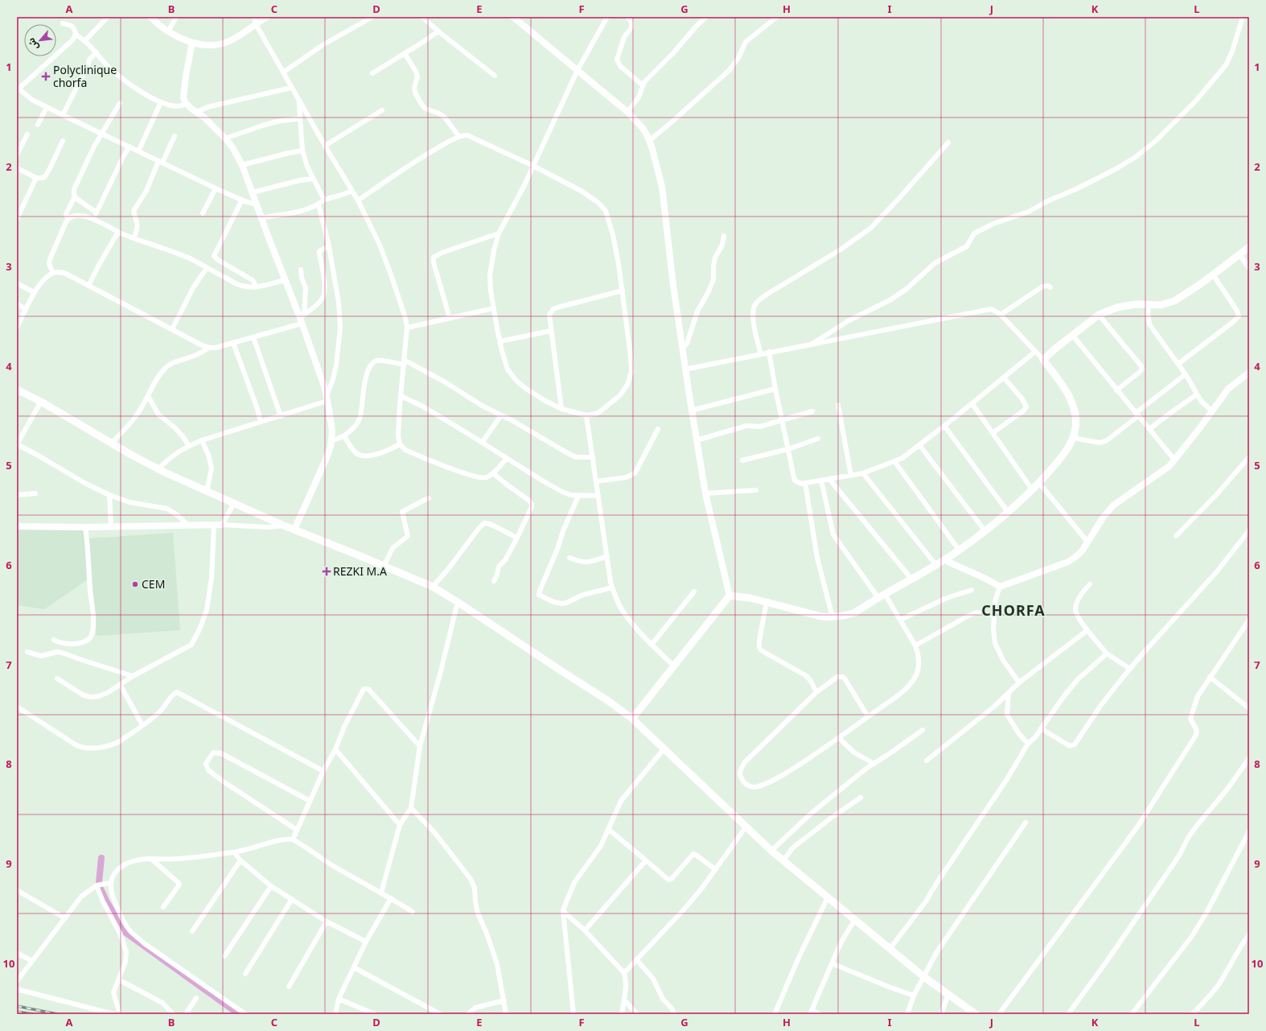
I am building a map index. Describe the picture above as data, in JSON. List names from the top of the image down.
{
  "districts": ["CHORFA"],
  "places": {
    "health": ["Polyclinique chorfa", "REZKI M.A"],
    "other": ["CEM"]
  },
  "north": "bottom left",
  "grid": {
    "columns": [
      "A",
      "B",
      "C",
      "D",
      "E",
      "F",
      "G",
      "H",
      "I",
      "J",
      "K",
      "L"
    ],
    "rows": [
      "1",
      "2",
      "3",
      "4",
      "5",
      "6",
      "7",
      "8",
      "9",
      "10"
    ]
  }
}
